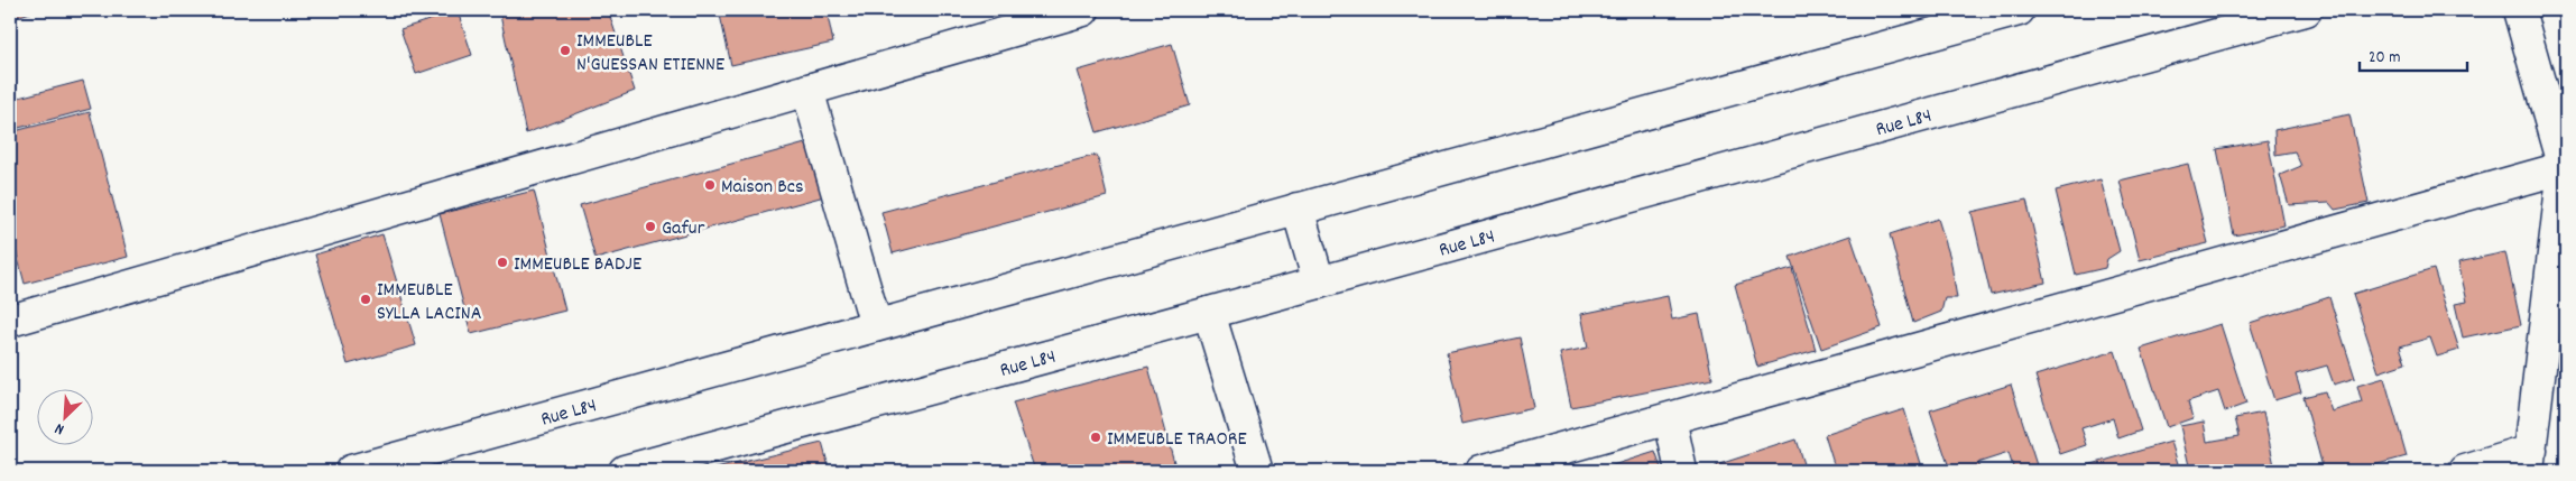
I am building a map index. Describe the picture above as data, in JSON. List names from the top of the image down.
{
  "streets": {
    "main road": ["Rue L84"]
  },
  "places": [
    "IMMEUBLE N'GUESSAN ETIENNE",
    "Maison Bcs",
    "Gafur",
    "IMMEUBLE BADJE",
    "IMMEUBLE SYLLA LACINA",
    "IMMEUBLE TRAORE"
  ],
  "scale_bar": "20 m",
  "north": "bottom left"
}
